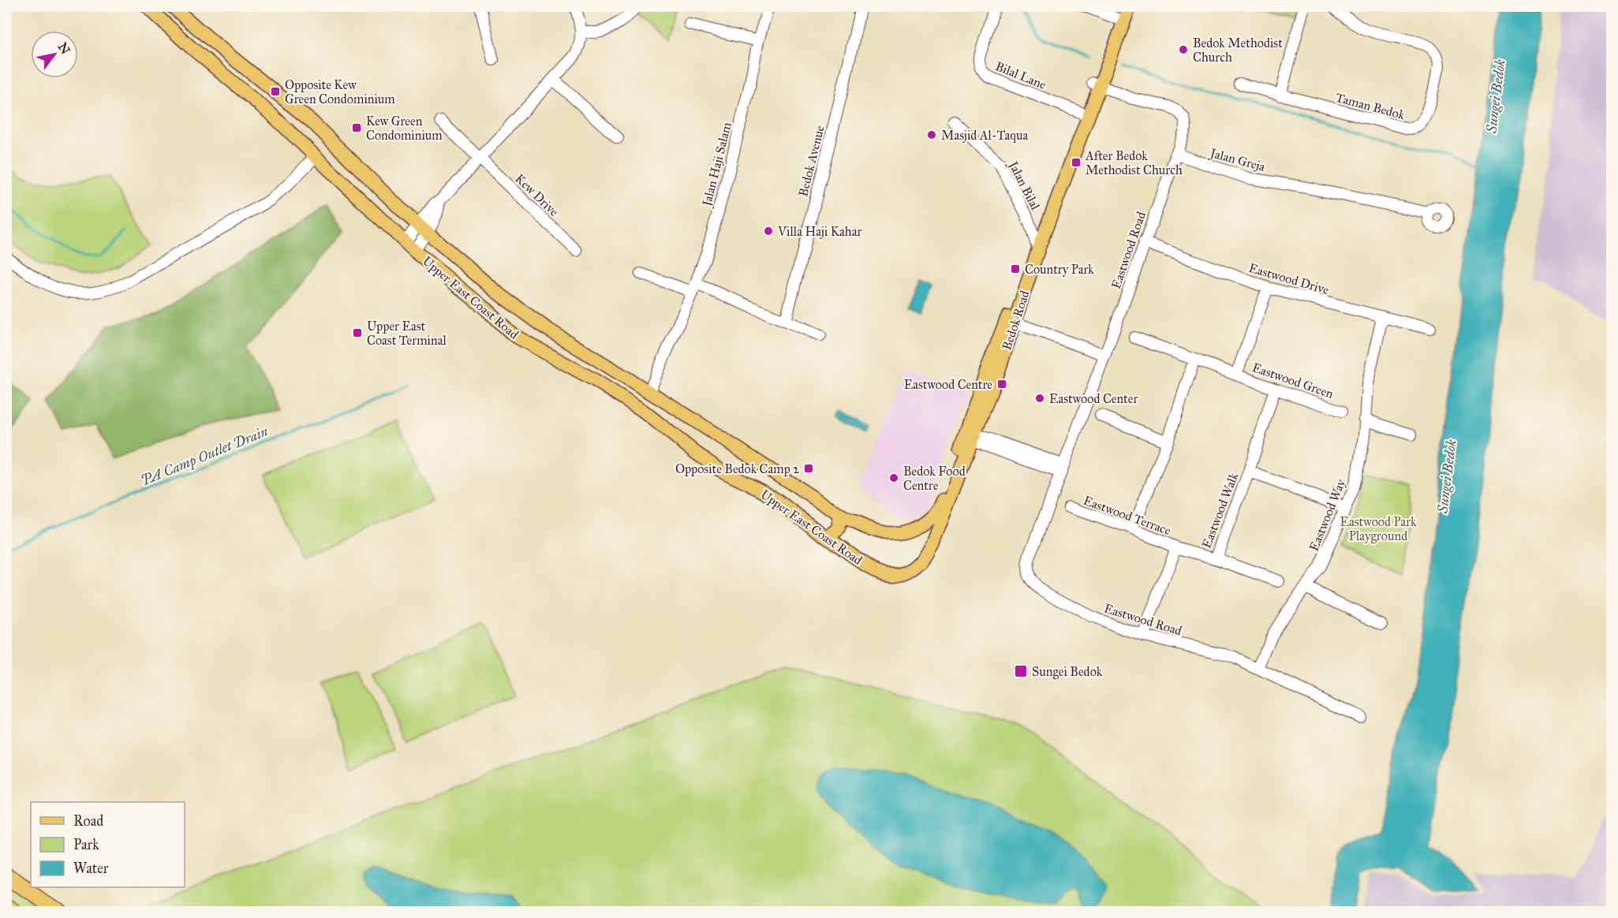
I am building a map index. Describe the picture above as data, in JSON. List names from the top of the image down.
{
  "streets": {
    "main road": ["Upper East Coast Road", "Bedok Road"],
    "street": [
      "Bilal Lane",
      "Taman Bedok",
      "Jalan Greja",
      "Bedok Avenue",
      "Jalan Haji Salam",
      "Jalan Bilal",
      "Kew Drive",
      "Eastwood Road",
      "Eastwood Drive",
      "Eastwood Green",
      "Eastwood Walk",
      "Eastwood Terrace",
      "Eastwood Way"
    ]
  },
  "crossings": [
    ["Bilal Lane", "Bedok Road"],
    ["Jalan Greja", "Eastwood Road"],
    ["Jalan Haji Salam", "Upper East Coast Road"],
    ["Jalan Bilal", "Bedok Road"],
    ["Eastwood Road", "Eastwood Drive"],
    ["Eastwood Road", "Eastwood Terrace"],
    ["Eastwood Road", "Eastwood Way"],
    ["Eastwood Drive", "Eastwood Green"],
    ["Eastwood Drive", "Eastwood Way"],
    ["Upper East Coast Road", "Bedok Road"],
    ["Eastwood Green", "Eastwood Walk"],
    ["Eastwood Walk", "Eastwood Terrace"],
    ["Eastwood Walk", "Eastwood Way"]
  ],
  "water": ["Sungei Bedok", "PA Camp Outlet Drain"],
  "parks": ["Eastwood Park Playground"],
  "places": {
    "other": [
      "Bedok Methodist Church",
      "Masjid Al-Taqua",
      "Villa Haji Kahar",
      "Eastwood Center",
      "Bedok Food Centre"
    ],
    "transit": [
      "Opposite Kew Green Condominium",
      "Kew Green Condominium",
      "After Bedok Methodist Church",
      "Country Park",
      "Upper East Coast Terminal",
      "Eastwood Centre",
      "Opposite Bedok Camp 2",
      "Sungei Bedok"
    ]
  },
  "legend": ["Road", "Park", "Water"],
  "north": "top right"
}
